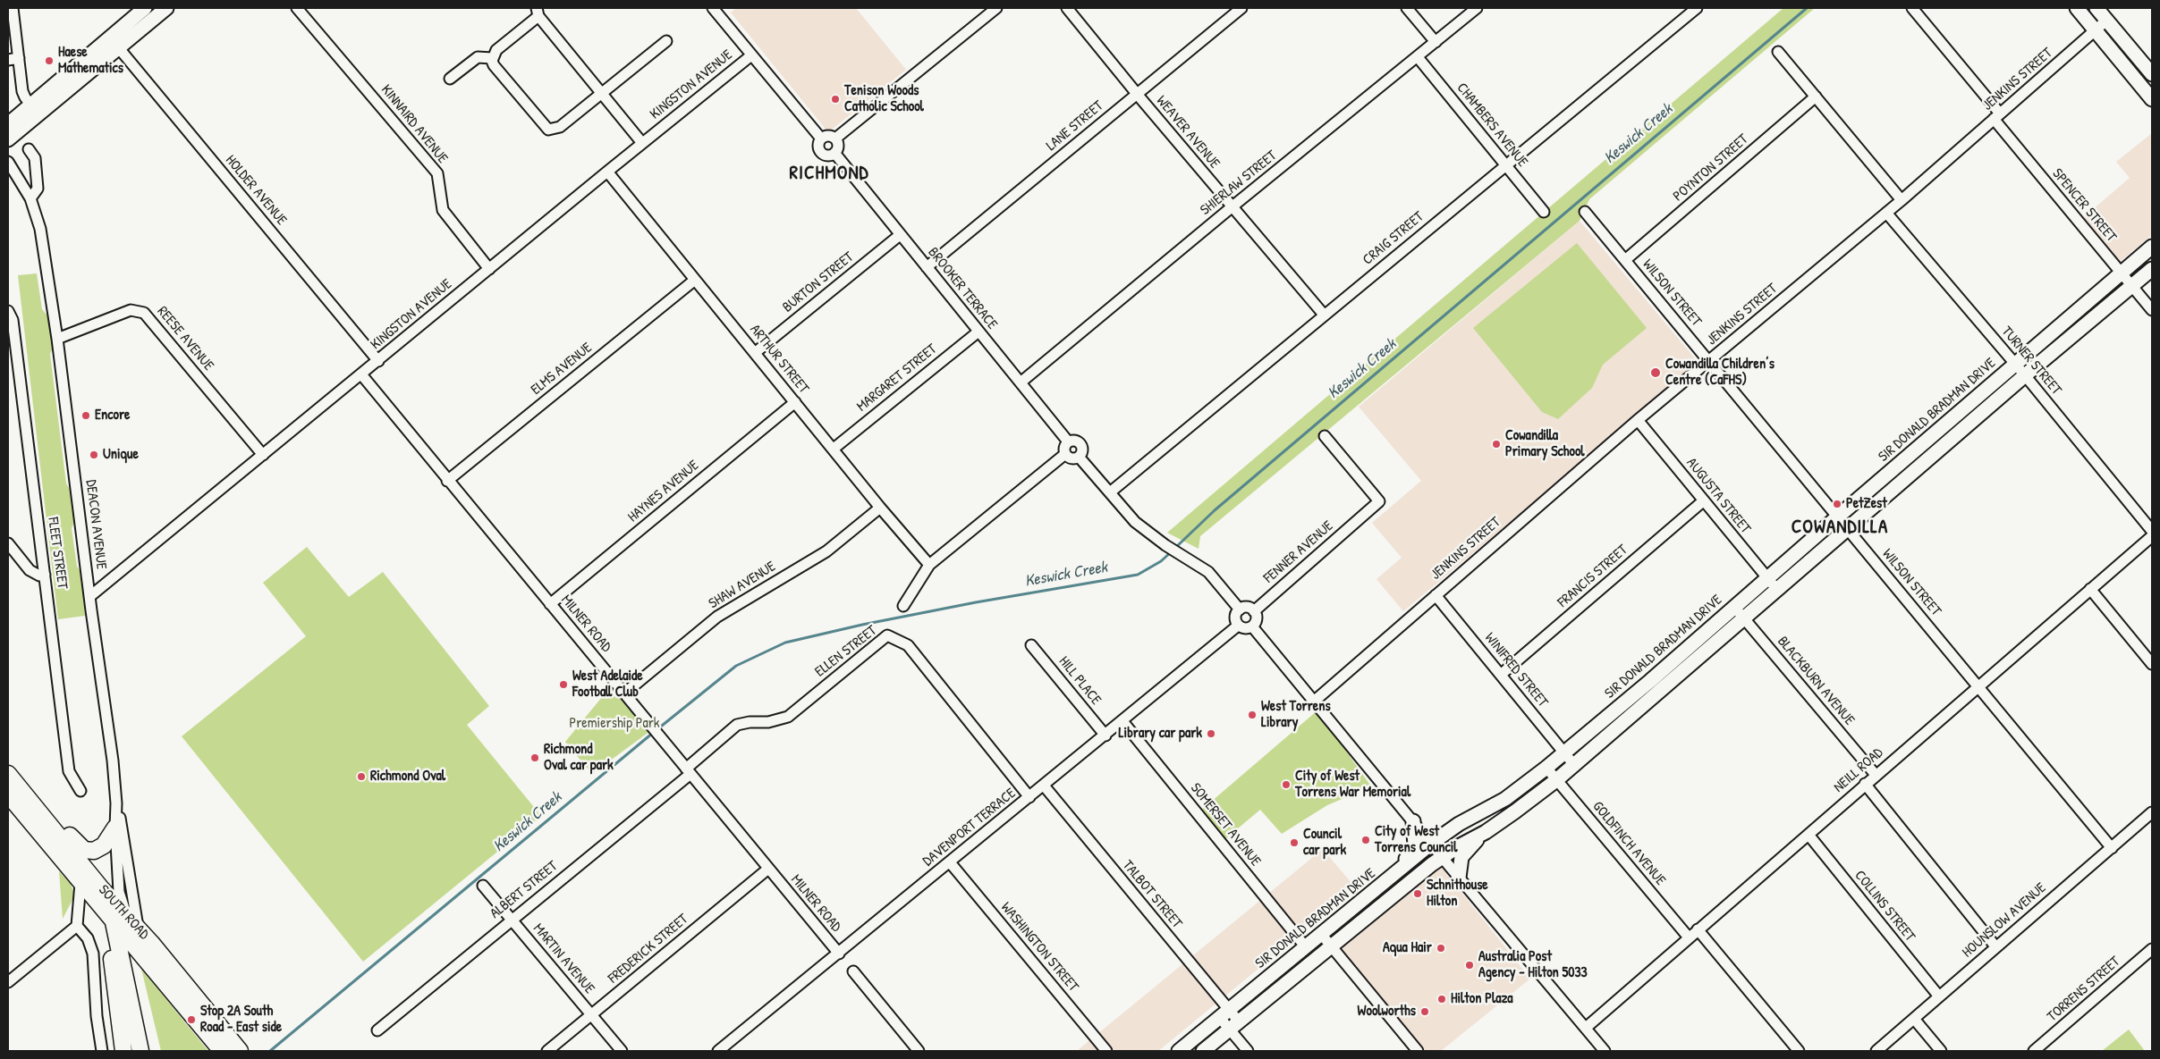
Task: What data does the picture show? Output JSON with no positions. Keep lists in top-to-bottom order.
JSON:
{
  "streets": {
    "highway": ["SOUTH ROAD"],
    "main road": ["SIR DONALD BRADMAN DRIVE"],
    "street": [
      "JENKINS STREET",
      "KINGSTON AVENUE",
      "KINNAIRD AVENUE",
      "CHAMBERS AVENUE",
      "LANE STREET",
      "WEAVER AVENUE",
      "POYNTON STREET",
      "SHIERLAW STREET",
      "HOLDER AVENUE",
      "SPENCER STREET",
      "CRAIG STREET",
      "BURTON STREET",
      "BROOKER TERRACE",
      "WILSON STREET",
      "REESE AVENUE",
      "ARTHUR STREET",
      "TURNER STREET",
      "ELMS AVENUE",
      "MARGARET STREET",
      "HAYNES AVENUE",
      "AUGUSTA STREET",
      "DEACON AVENUE",
      "FENNER AVENUE",
      "FLEET STREET",
      "FRANCIS STREET",
      "SHAW AVENUE",
      "MILNER ROAD",
      "ELLEN STREET",
      "WINIFRED STREET",
      "HILL PLACE",
      "BLACKBURN AVENUE",
      "NEILL ROAD",
      "SOMERSET AVENUE",
      "DAVENPORT TERRACE",
      "GOLDFINCH AVENUE",
      "ALBERT STREET",
      "TALBOT STREET",
      "COLLINS STREET",
      "HOUNSLOW AVENUE",
      "WASHINGTON STREET",
      "FREDERICK STREET",
      "MARTIN AVENUE",
      "TORRENS STREET"
    ]
  },
  "crossings": [
    ["JENKINS STREET", "SPENCER STREET"],
    ["JENKINS STREET", "WILSON STREET"],
    ["JENKINS STREET", "TURNER STREET"],
    ["JENKINS STREET", "AUGUSTA STREET"],
    ["JENKINS STREET", "WINIFRED STREET"],
    ["KINGSTON AVENUE", "KINNAIRD AVENUE"],
    ["KINGSTON AVENUE", "HOLDER AVENUE"],
    ["KINGSTON AVENUE", "REESE AVENUE"],
    ["KINGSTON AVENUE", "ARTHUR STREET"],
    ["KINGSTON AVENUE", "DEACON AVENUE"],
    ["KINGSTON AVENUE", "MILNER ROAD"],
    ["CHAMBERS AVENUE", "SHIERLAW STREET"],
    ["CHAMBERS AVENUE", "CRAIG STREET"],
    ["LANE STREET", "WEAVER AVENUE"],
    ["LANE STREET", "BROOKER TERRACE"],
    ["WEAVER AVENUE", "SHIERLAW STREET"],
    ["WEAVER AVENUE", "CRAIG STREET"],
    ["POYNTON STREET", "WILSON STREET"],
    ["SHIERLAW STREET", "BROOKER TERRACE"],
    ["SPENCER STREET", "SIR DONALD BRADMAN DRIVE"],
    ["BURTON STREET", "BROOKER TERRACE"],
    ["BURTON STREET", "ARTHUR STREET"],
    ["BROOKER TERRACE", "MARGARET STREET"],
    ["WILSON STREET", "SIR DONALD BRADMAN DRIVE"],
    ["WILSON STREET", "NEILL ROAD"],
    ["WILSON STREET", "HOUNSLOW AVENUE"],
    ["REESE AVENUE", "DEACON AVENUE"],
    ["ARTHUR STREET", "ELMS AVENUE"],
    ["ARTHUR STREET", "MARGARET STREET"],
    ["ARTHUR STREET", "HAYNES AVENUE"],
    ["ARTHUR STREET", "SHAW AVENUE"],
    ["TURNER STREET", "SIR DONALD BRADMAN DRIVE"],
    ["ELMS AVENUE", "MILNER ROAD"],
    ["SIR DONALD BRADMAN DRIVE", "AUGUSTA STREET"],
    ["SIR DONALD BRADMAN DRIVE", "WINIFRED STREET"],
    ["SIR DONALD BRADMAN DRIVE", "BLACKBURN AVENUE"],
    ["SIR DONALD BRADMAN DRIVE", "SOMERSET AVENUE"],
    ["SIR DONALD BRADMAN DRIVE", "GOLDFINCH AVENUE"],
    ["SIR DONALD BRADMAN DRIVE", "TALBOT STREET"],
    ["HAYNES AVENUE", "MILNER ROAD"],
    ["AUGUSTA STREET", "FRANCIS STREET"],
    ["DEACON AVENUE", "SOUTH ROAD"],
    ["FENNER AVENUE", "DAVENPORT TERRACE"],
    ["FRANCIS STREET", "WINIFRED STREET"],
    ["SHAW AVENUE", "MILNER ROAD"],
    ["MILNER ROAD", "ELLEN STREET"],
    ["MILNER ROAD", "DAVENPORT TERRACE"],
    ["MILNER ROAD", "ALBERT STREET"],
    ["MILNER ROAD", "FREDERICK STREET"],
    ["ELLEN STREET", "DAVENPORT TERRACE"],
    ["ELLEN STREET", "ALBERT STREET"],
    ["HILL PLACE", "DAVENPORT TERRACE"],
    ["BLACKBURN AVENUE", "NEILL ROAD"],
    ["NEILL ROAD", "GOLDFINCH AVENUE"],
    ["NEILL ROAD", "COLLINS STREET"],
    ["SOMERSET AVENUE", "DAVENPORT TERRACE"],
    ["DAVENPORT TERRACE", "TALBOT STREET"],
    ["DAVENPORT TERRACE", "WASHINGTON STREET"],
    ["ALBERT STREET", "MARTIN AVENUE"],
    ["COLLINS STREET", "HOUNSLOW AVENUE"],
    ["FREDERICK STREET", "MARTIN AVENUE"]
  ],
  "districts": ["RICHMOND", "COWANDILLA"],
  "water": ["Keswick Creek"],
  "parks": ["Premiership Park"],
  "places": [
    "Haese Mathematics",
    "Tenison Woods Catholic School",
    "Cowandilla Children’s Centre (CaFHS)",
    "Encore",
    "Cowandilla Primary School",
    "Unique",
    "PetZest",
    "West Adelaide Football Club",
    "West Torrens Library",
    "Library car park",
    "Richmond Oval car park",
    "Richmond Oval",
    "City of West Torrens War Memorial",
    "City of West Torrens Council",
    "Council car park",
    "Schnithouse Hilton",
    "Aqua Hair",
    "Australia Post Agency - Hilton 5033",
    "Hilton Plaza",
    "Woolworths",
    "Stop 2A South Road - East side"
  ]
}
